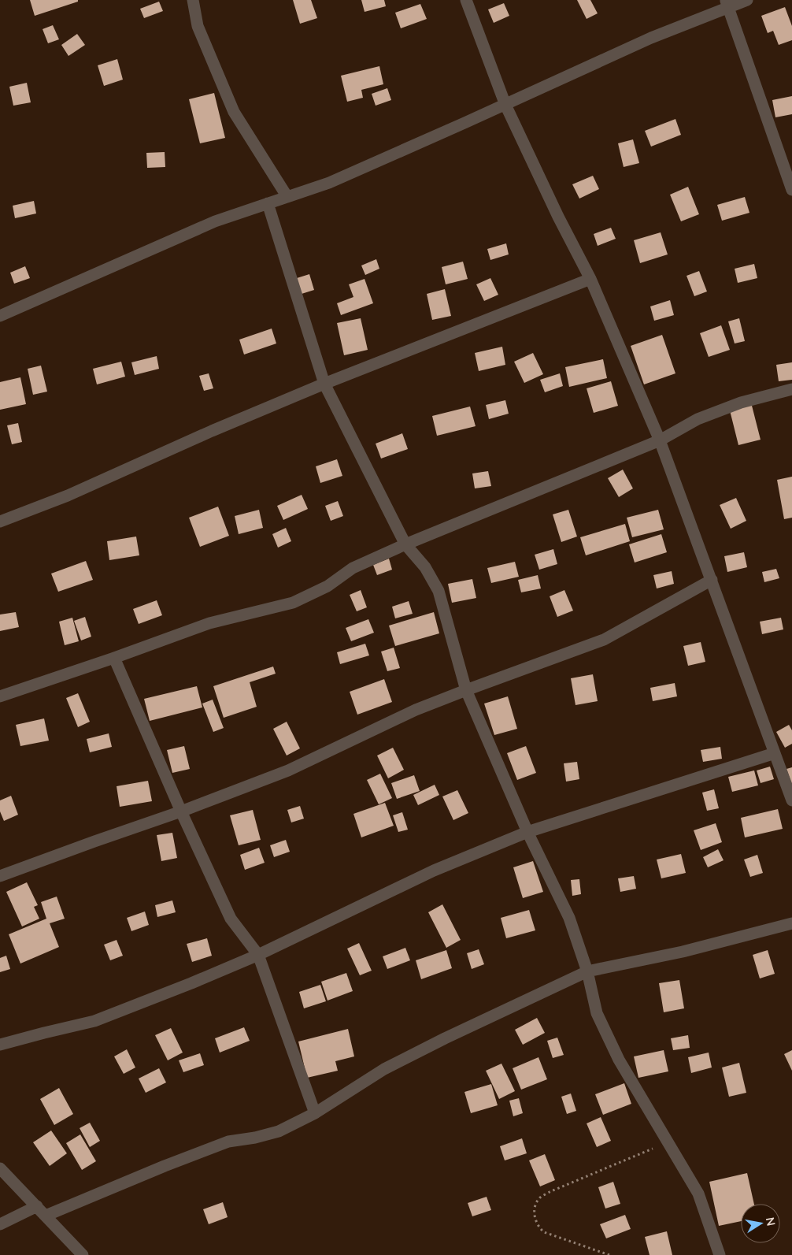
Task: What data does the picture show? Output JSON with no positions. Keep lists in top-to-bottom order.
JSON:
{
  "north": "right"
}
